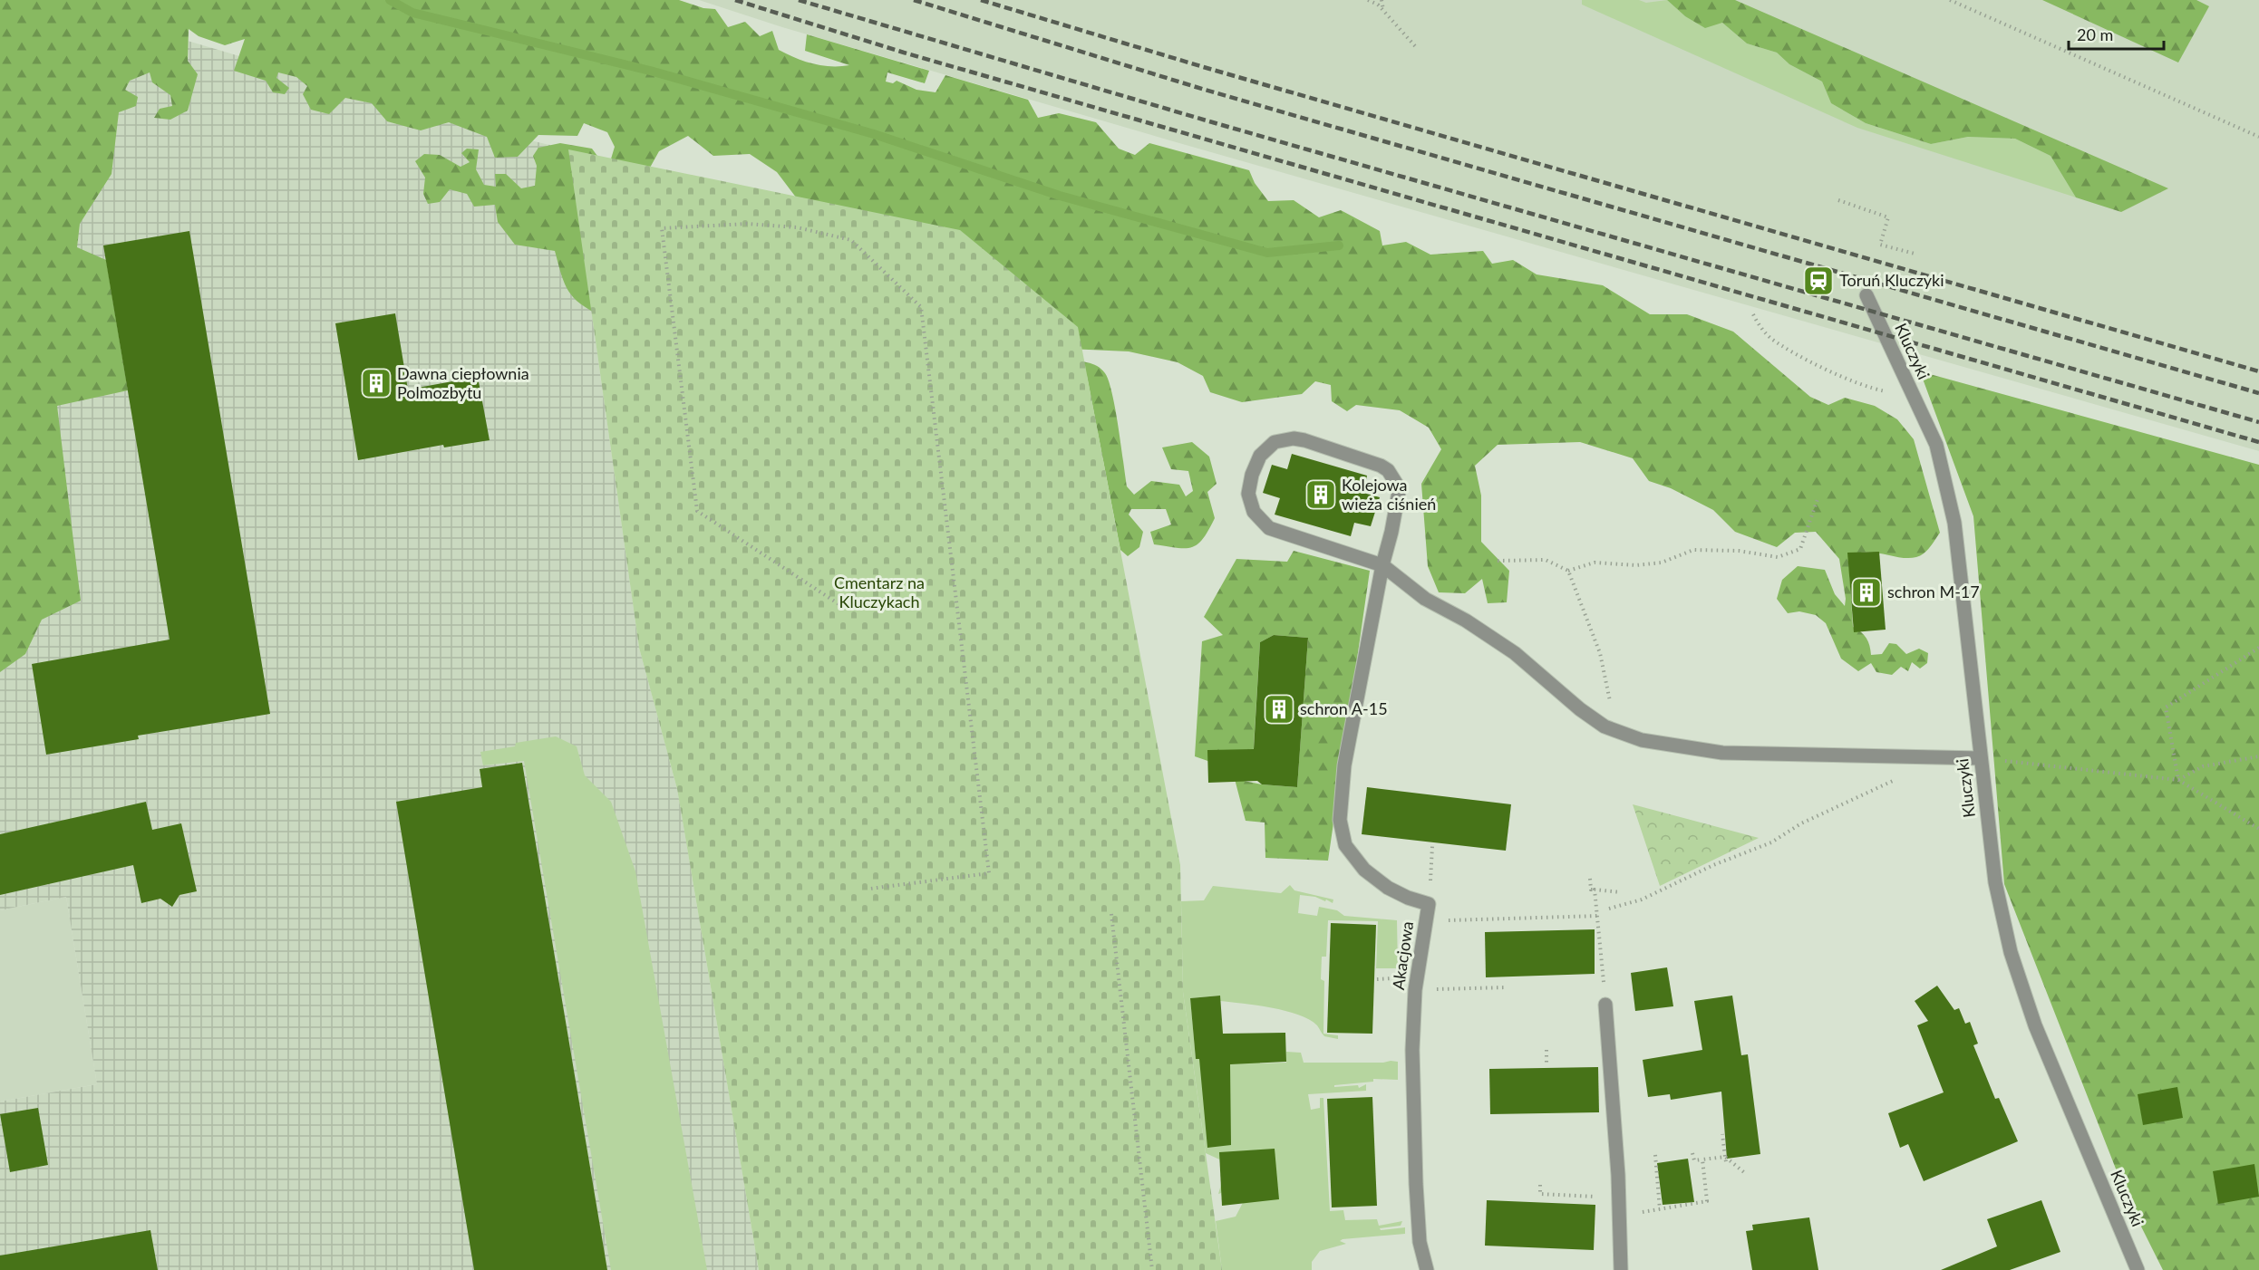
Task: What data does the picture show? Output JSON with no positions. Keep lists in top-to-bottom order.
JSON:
{
  "streets": {
    "street": ["Kluczyki", "Akacjowa"]
  },
  "parks": ["Cmentarz na Kluczykach"],
  "places": {
    "station": ["Toruń Kluczyki"],
    "building": [
      "Dawna ciepłownia Polmozbytu",
      "Kolejowa wieża ciśnień",
      "schron M-17",
      "schron A-15"
    ]
  },
  "scale_bar": "20 m"
}
